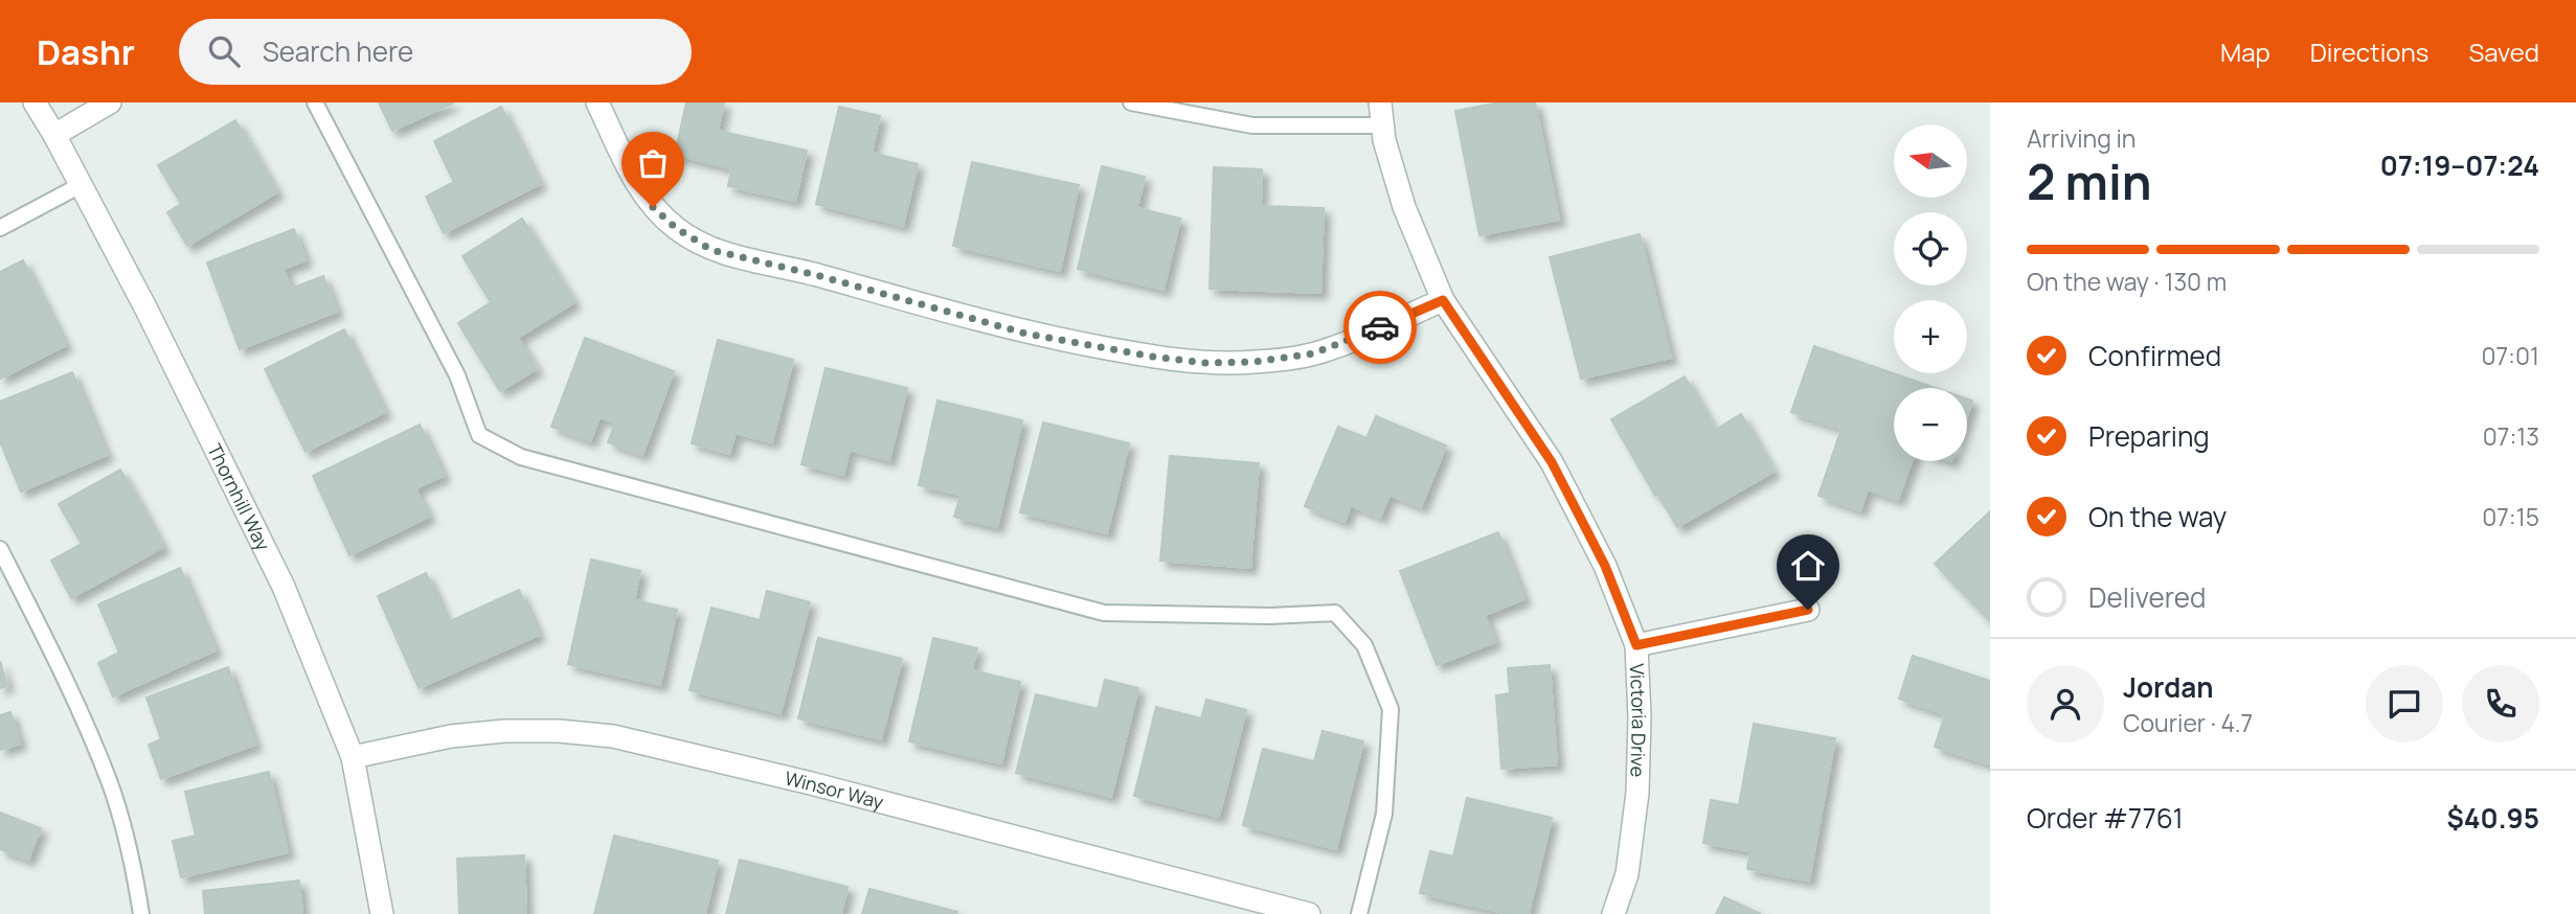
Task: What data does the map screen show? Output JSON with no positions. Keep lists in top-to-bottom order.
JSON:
{
  "streets": {
    "street": ["Thornhill Way", "Victoria Drive", "Winsor Way"]
  },
  "crossings": [
    ["Thornhill Way", "Winsor Way"]
  ],
  "north": "left",
  "page": {
    "header": "Dashr",
    "search": "Search here",
    "nav": ["Map", "Directions", "Saved"],
    "heading": ["2 min", "Arriving in", "07:19–07:24"],
    "panel": [
      "Jordan",
      "Courier · 4.7",
      "Order #7761",
      "$40.95"
    ],
    "map_buttons": ["+", "−"],
    "bar": "On the way · 130 m",
    "list": [
      ["Confirmed", "07:01"],
      ["Preparing", "07:13"],
      ["On the way", "07:15"],
      "Delivered"
    ]
  }
}
